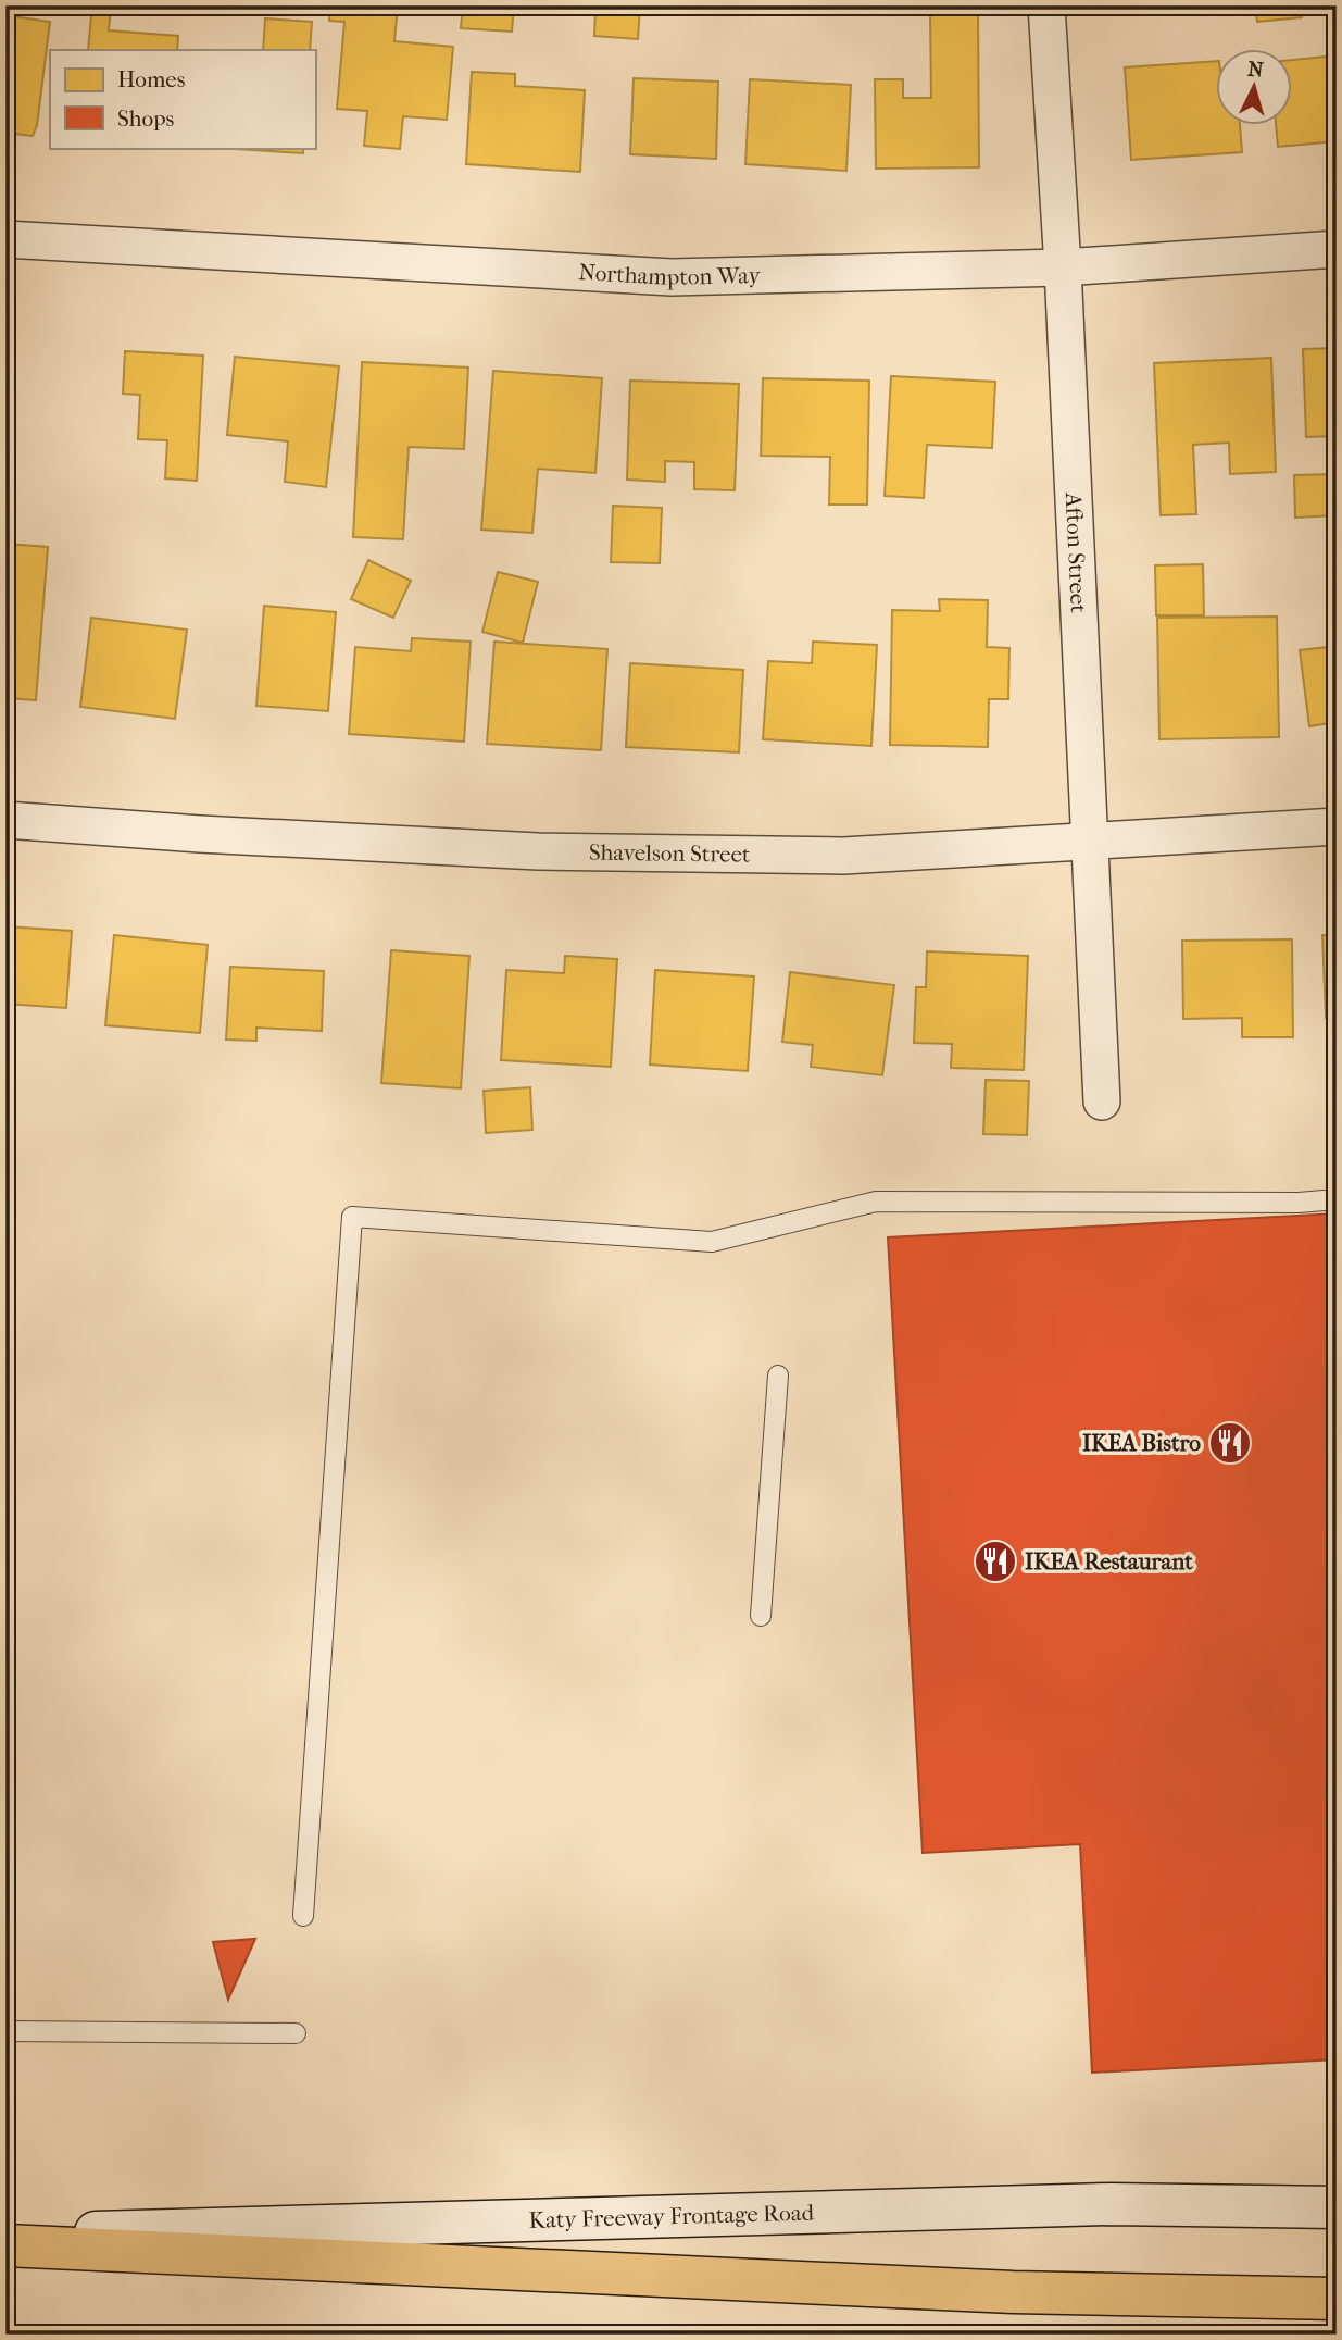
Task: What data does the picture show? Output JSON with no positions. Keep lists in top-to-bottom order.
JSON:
{
  "streets": {
    "main road": ["Katy Freeway Frontage Road"],
    "street": ["Northampton Way", "Afton Street", "Shavelson Street"]
  },
  "crossings": [
    ["Northampton Way", "Afton Street"],
    ["Afton Street", "Shavelson Street"]
  ],
  "places": {
    "restaurant": ["IKEA Bistro", "IKEA Restaurant"]
  },
  "legend": ["Homes", "Shops"],
  "north": "top"
}
